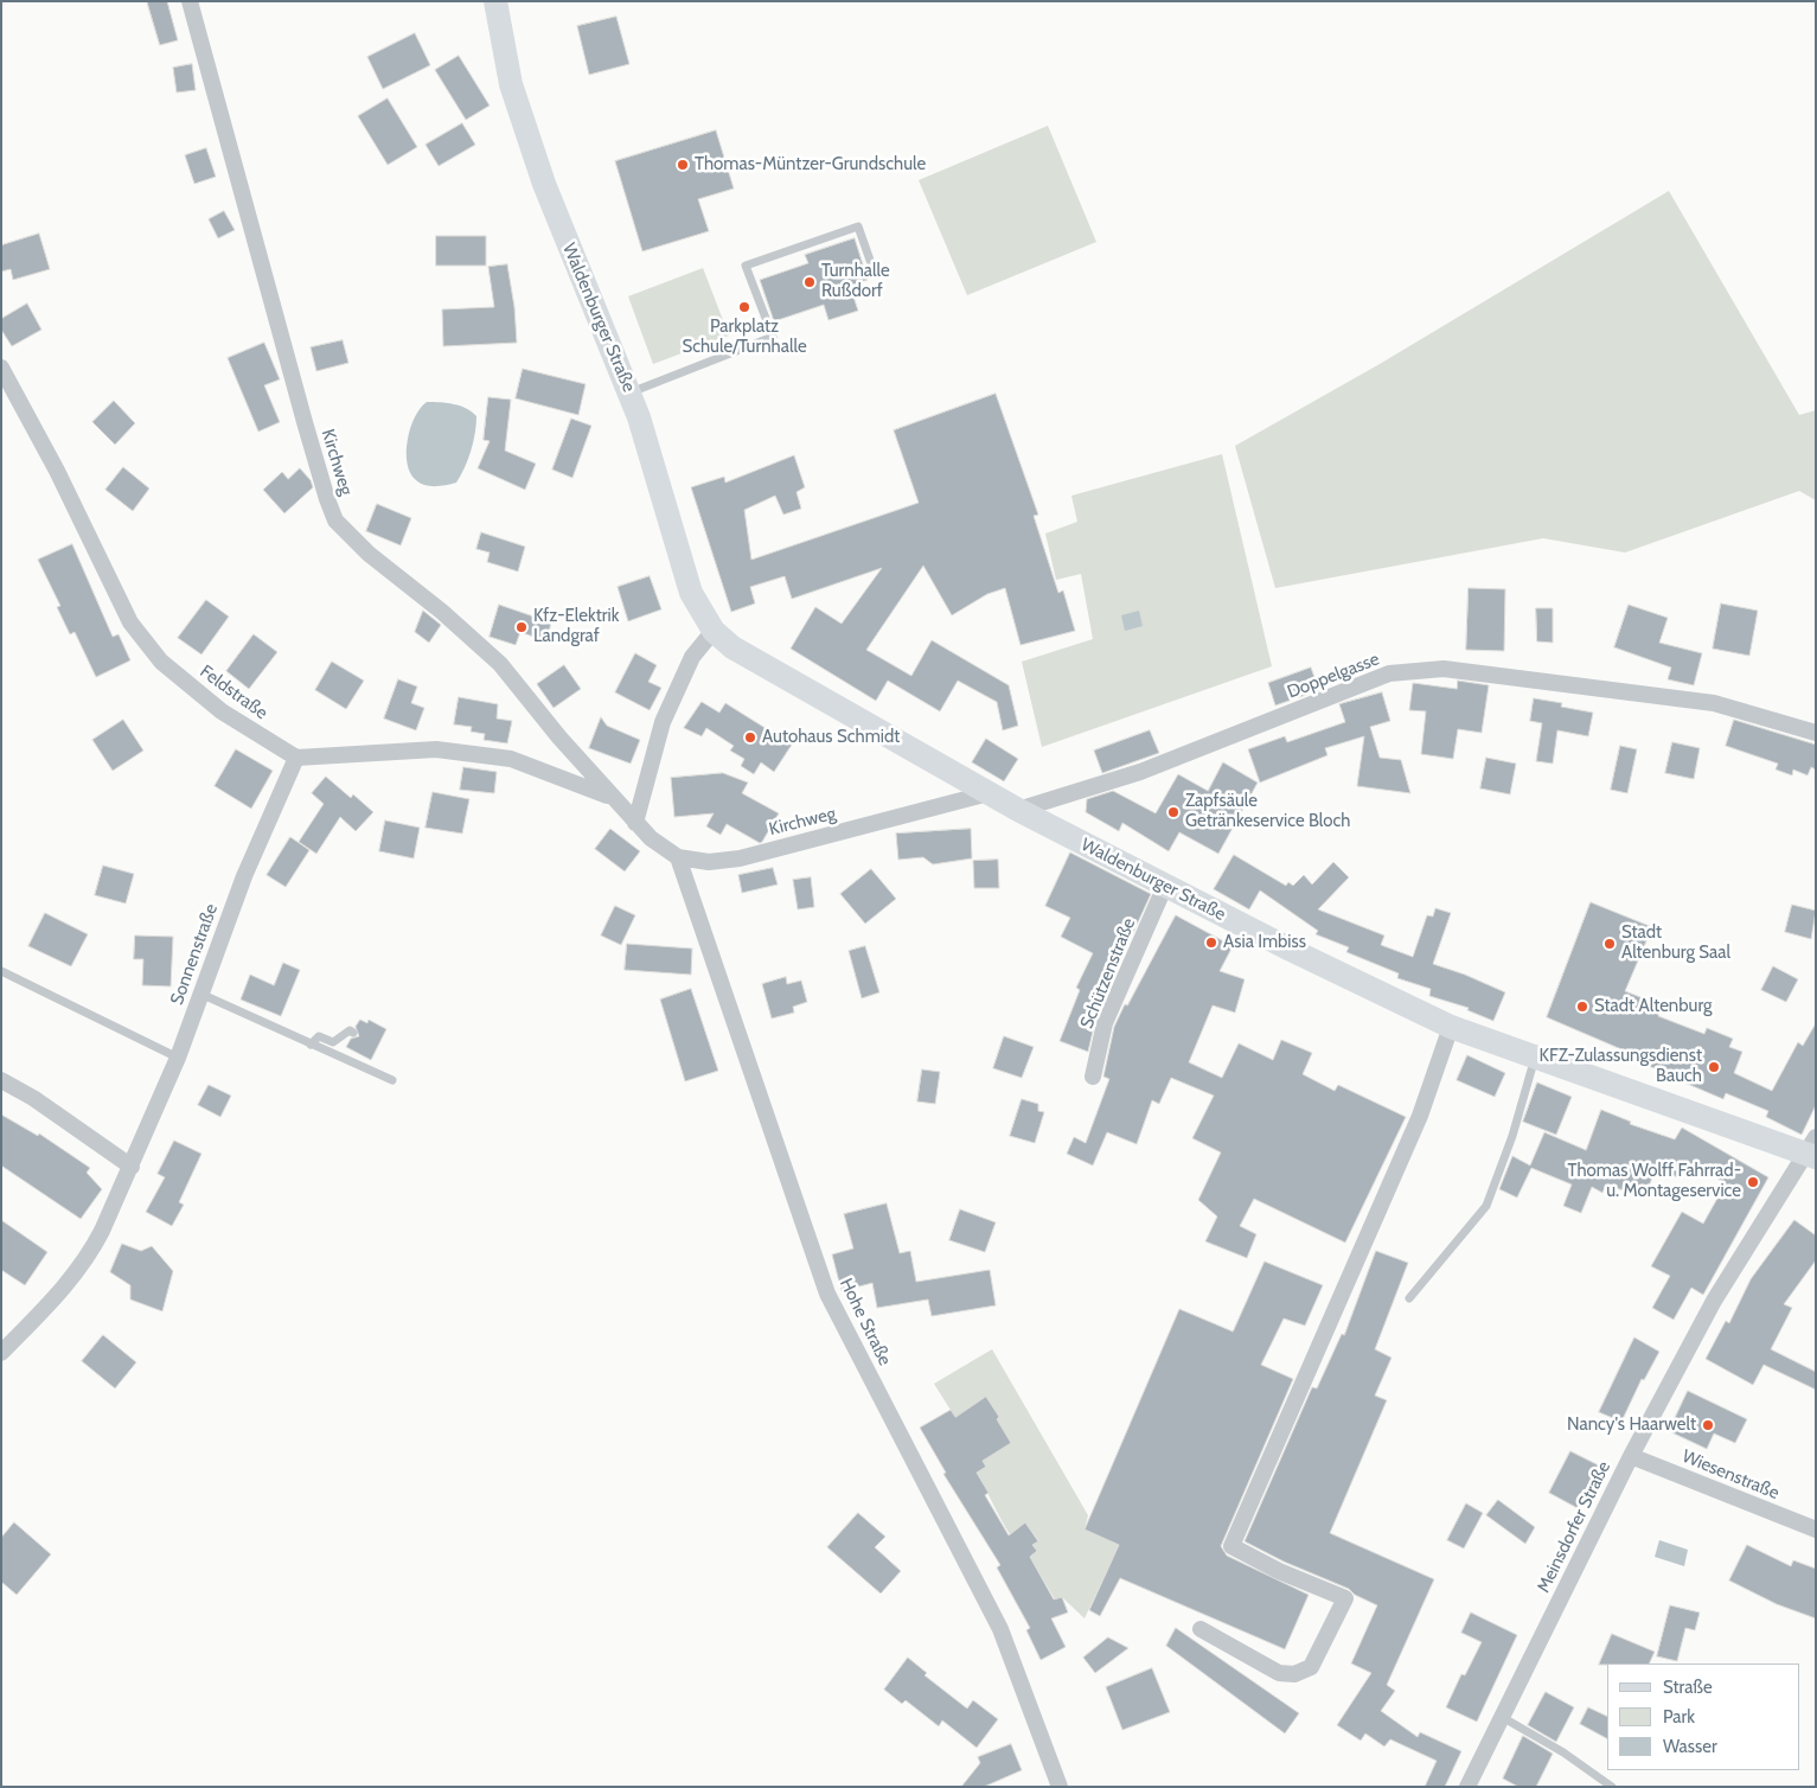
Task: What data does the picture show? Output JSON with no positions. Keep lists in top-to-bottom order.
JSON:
{
  "streets": {
    "main road": ["Waldenburger Straße"],
    "street": [
      "Kirchweg",
      "Doppelgasse",
      "Feldstraße",
      "Sonnenstraße",
      "Schützenstraße",
      "Hohe Straße",
      "Wiesenstraße",
      "Meinsdorfer Straße"
    ]
  },
  "crossings": [
    ["Waldenburger Straße", "Kirchweg"],
    ["Waldenburger Straße", "Doppelgasse"],
    ["Waldenburger Straße", "Schützenstraße"],
    ["Waldenburger Straße", "Meinsdorfer Straße"],
    ["Kirchweg", "Hohe Straße"],
    ["Feldstraße", "Sonnenstraße"],
    ["Wiesenstraße", "Meinsdorfer Straße"]
  ],
  "places": [
    "Thomas-Müntzer-Grundschule",
    "Turnhalle Rußdorf",
    "Parkplatz Schule/Turnhalle",
    "Kfz-Elektrik Landgraf",
    "Autohaus Schmidt",
    "Zapfsäule Getränkeservice Bloch",
    "Asia Imbiss",
    "Stadt Altenburg Saal",
    "Stadt Altenburg",
    "KFZ-Zulassungsdienst Bauch",
    "Thomas Wolff Fahrrad- u. Montageservice",
    "Nancy's Haarwelt"
  ],
  "legend": ["Straße", "Park", "Wasser"]
}
